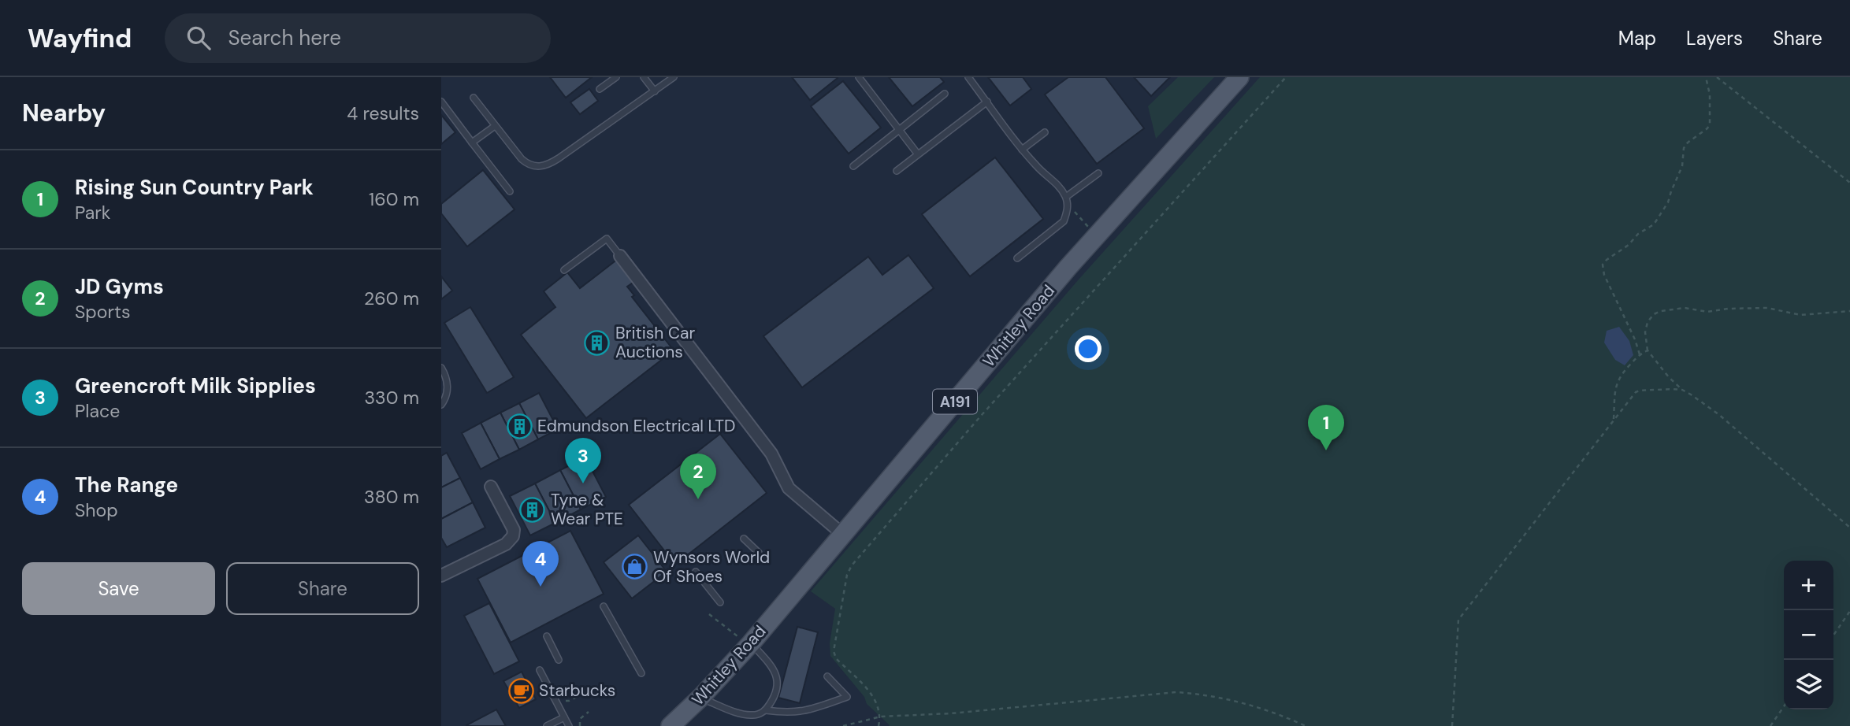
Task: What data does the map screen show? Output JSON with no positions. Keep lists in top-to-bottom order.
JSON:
{
  "streets": {
    "main road": ["Whitley Road", "A191"]
  },
  "places": {
    "building": ["British Car Auctions", "Edmundson Electrical LTD", "Tyne & Wear PTE"],
    "shop": ["Wynsors World Of Shoes"],
    "cafe": ["Starbucks"]
  },
  "page": {
    "header": "Wayfind",
    "search": "Search here",
    "nav": ["Map", "Layers", "Share"],
    "heading": ["Nearby", "4 results"],
    "list": [
      {
        "mark": "1",
        "name": "Rising Sun Country Park",
        "note": "Park",
        "value": "160 m"
      },
      {
        "mark": "2",
        "name": "JD Gyms",
        "note": "Sports",
        "value": "260 m"
      },
      {
        "mark": "3",
        "name": "Greencroft Milk Sipplies",
        "note": "Place",
        "value": "330 m"
      },
      {
        "mark": "4",
        "name": "The Range",
        "note": "Shop",
        "value": "380 m"
      }
    ],
    "pins": [
      "1",
      "3",
      "2",
      "4"
    ],
    "buttons": ["Save", "Share"],
    "map_buttons": ["+", "−"]
  }
}
